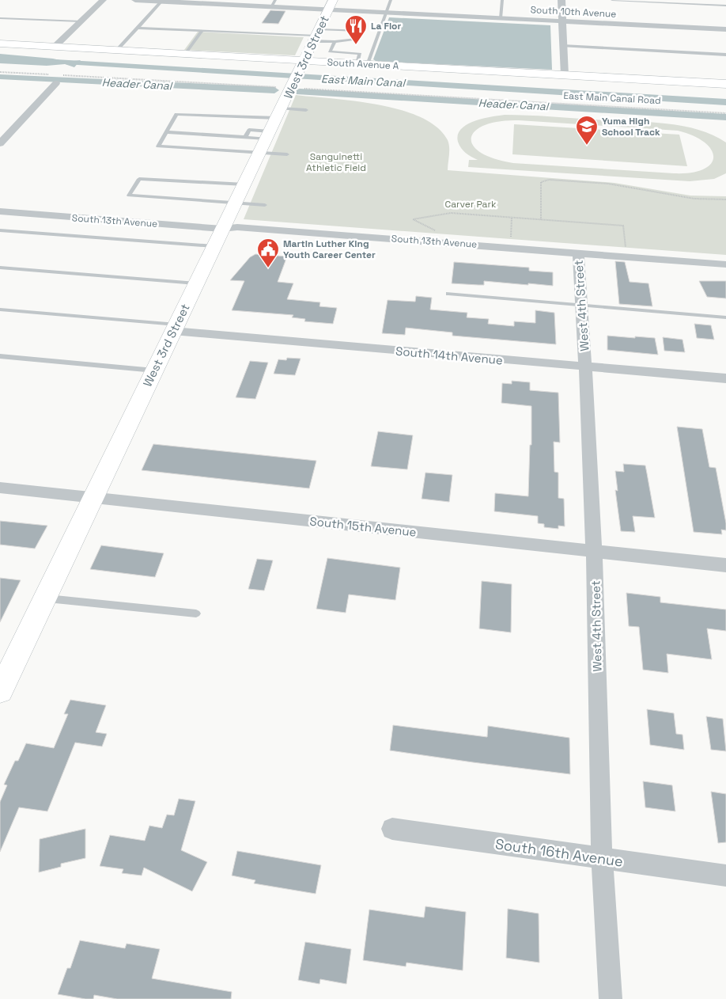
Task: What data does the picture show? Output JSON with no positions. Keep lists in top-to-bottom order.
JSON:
{
  "streets": {
    "main road": ["West 3rd Street", "South Avenue A"],
    "street": [
      "South 10th Avenue",
      "South 13th Avenue",
      "West 4th Street",
      "South 14th Avenue",
      "South 15th Avenue",
      "South 16th Avenue"
    ],
    "path": ["East Main Canal Road"]
  },
  "crossings": [
    ["South 10th Avenue", "West 3rd Street"],
    ["West 3rd Street", "South Avenue A"],
    ["West 3rd Street", "East Main Canal Road"],
    ["West 3rd Street", "South 13th Avenue"],
    ["West 3rd Street", "South 14th Avenue"],
    ["West 3rd Street", "South 15th Avenue"],
    ["South Avenue A", "East Main Canal Road"],
    ["South 13th Avenue", "West 4th Street"],
    ["West 4th Street", "South 14th Avenue"],
    ["West 4th Street", "South 15th Avenue"],
    ["West 4th Street", "South 16th Avenue"]
  ],
  "water": ["East Main Canal", "Header Canal"],
  "parks": ["Sanguinetti Athletic Field", "Carver Park"],
  "places": {
    "restaurant": ["La Flor"],
    "school or university": ["Yuma High School Track"],
    "public building": ["Martin Luther King Youth Career Center"]
  }
}
